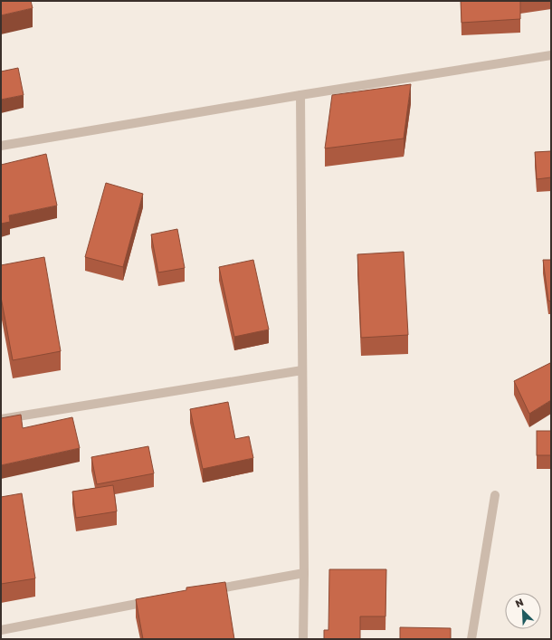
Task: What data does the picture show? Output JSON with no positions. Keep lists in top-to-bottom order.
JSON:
{
  "north": "top left"
}
